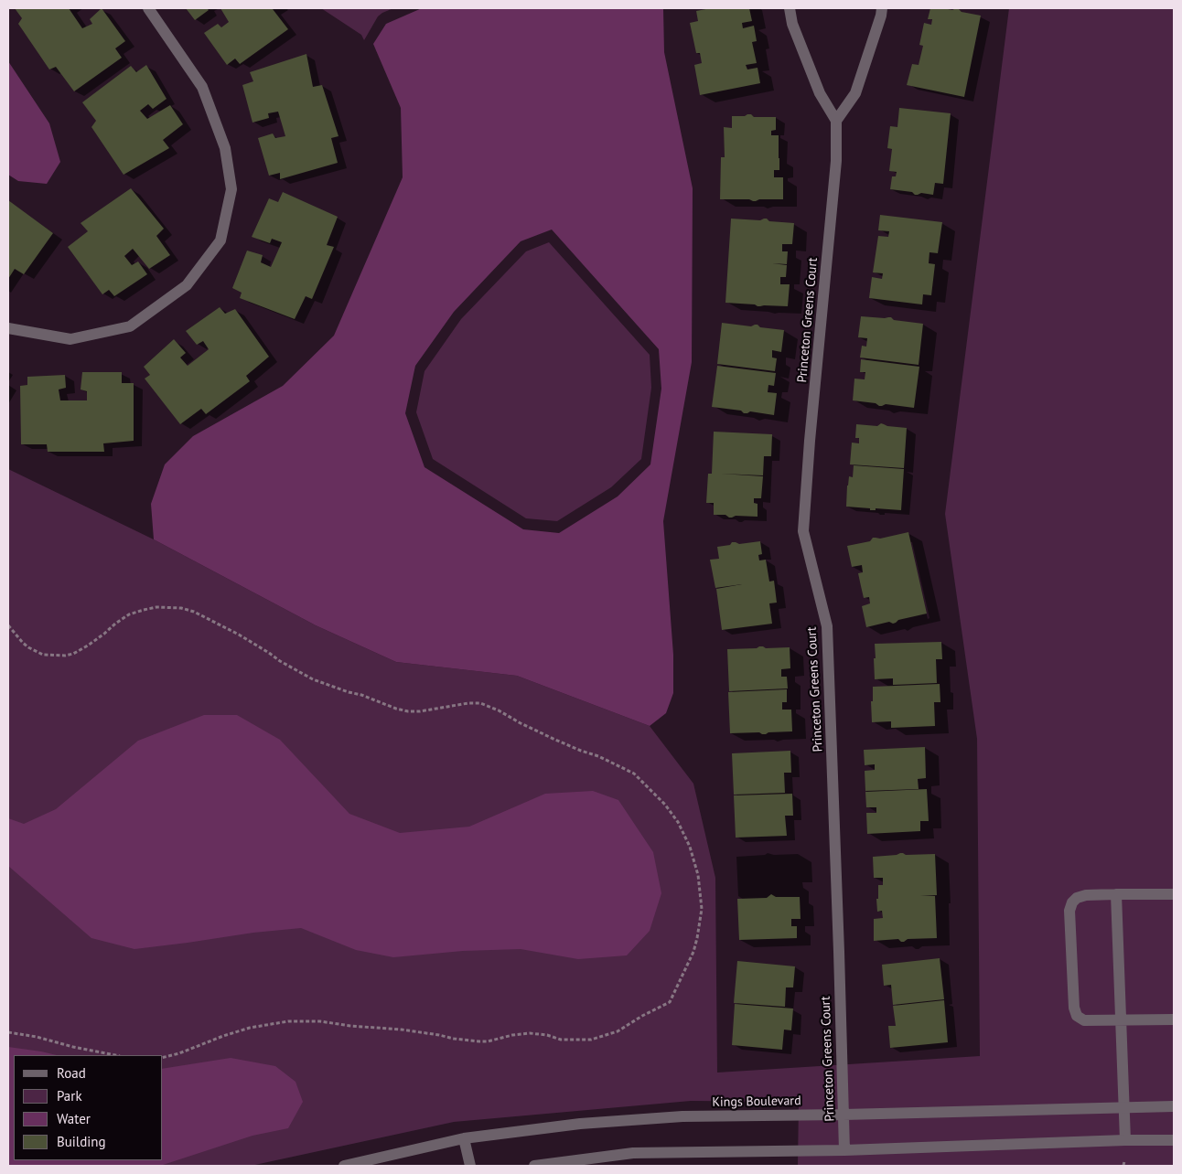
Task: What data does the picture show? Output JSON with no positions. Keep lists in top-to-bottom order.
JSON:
{
  "streets": {
    "street": ["Princeton Greens Court", "Kings Boulevard"]
  },
  "crossings": [
    ["Princeton Greens Court", "Kings Boulevard"]
  ],
  "legend": [
    "Road",
    "Park",
    "Water",
    "Building"
  ]
}
